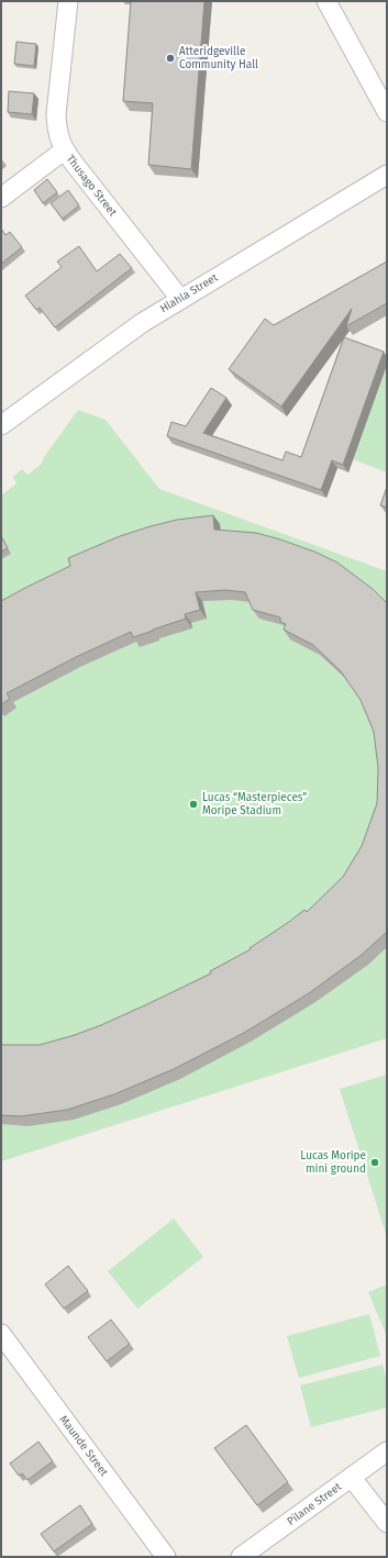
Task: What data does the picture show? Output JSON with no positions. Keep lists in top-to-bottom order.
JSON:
{
  "streets": {
    "street": [
      "Thusago Street",
      "Hlahla Street",
      "Maunde Street",
      "Pilane Street"
    ]
  },
  "crossings": [
    ["Thusago Street", "Hlahla Street"]
  ],
  "places": ["Atteridgeville Community Hall", "Lucas “Masterpieces” Moripe Stadium", "Lucas Moripe mini ground"]
}
